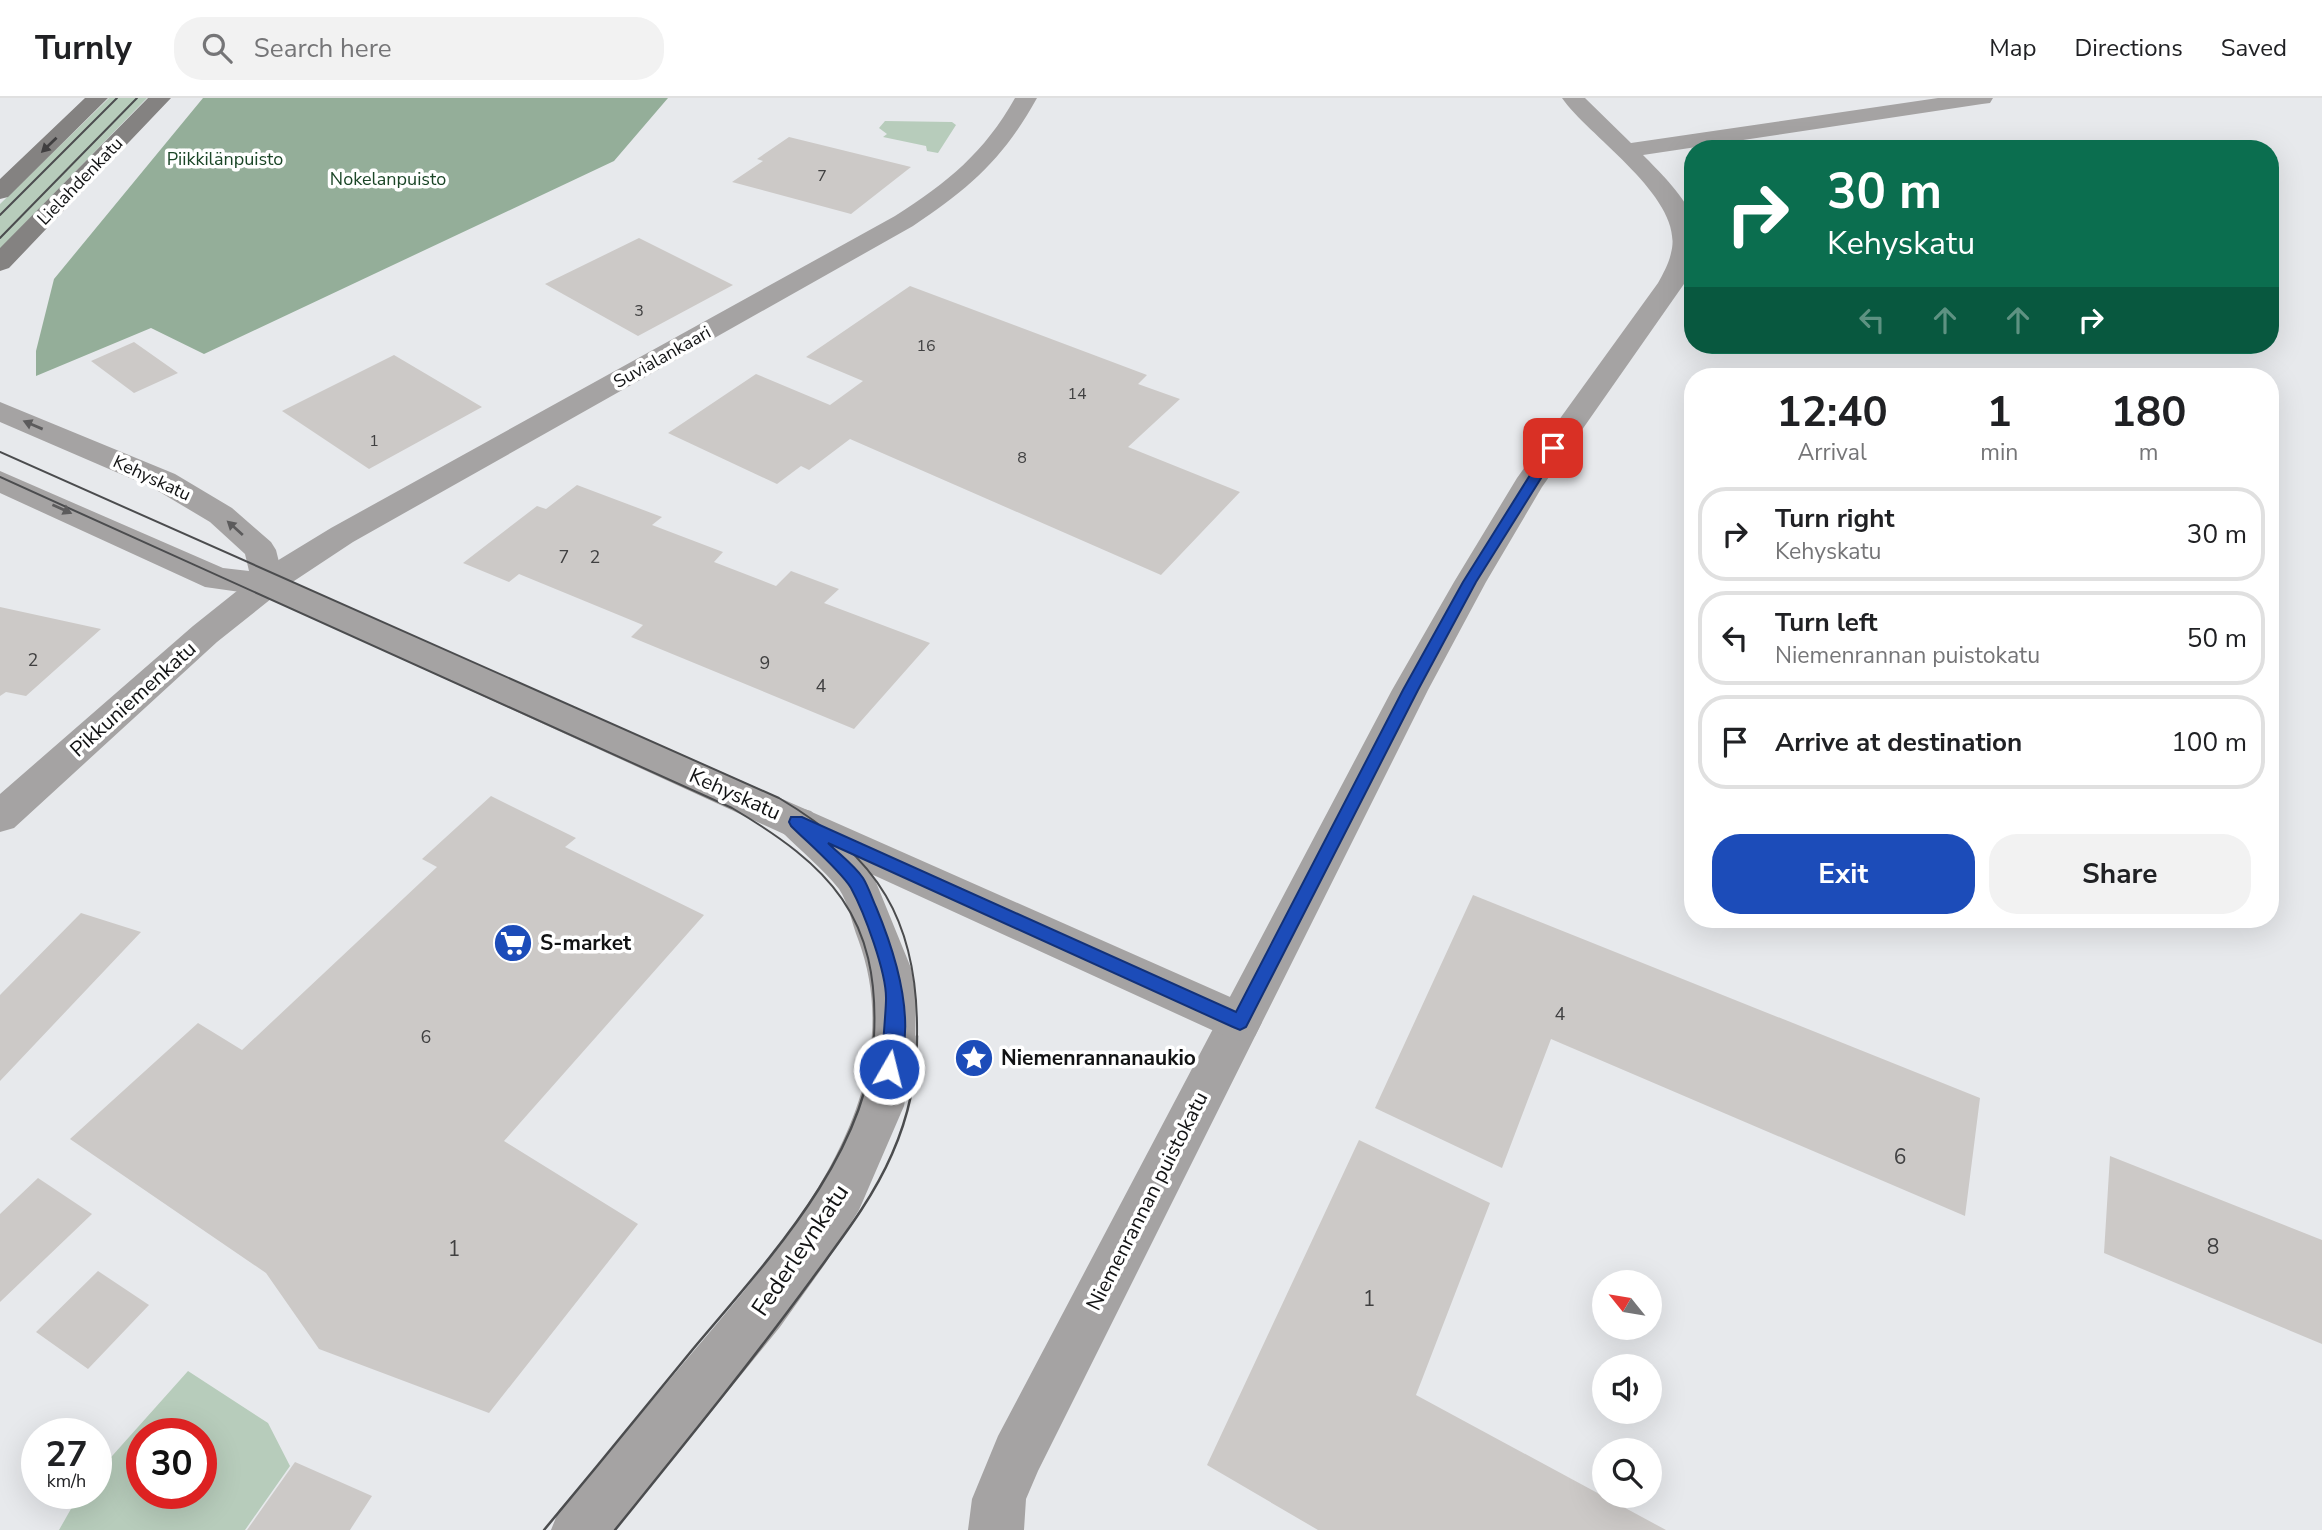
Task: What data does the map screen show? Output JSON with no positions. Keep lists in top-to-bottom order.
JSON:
{
  "streets": {
    "main road": ["Lielahdenkatu"],
    "street": [
      "Suvialankaari",
      "Kehyskatu",
      "Pikkuniemenkatu",
      "Niemenrannan puistokatu",
      "Federleynkatu"
    ]
  },
  "crossings": [
    ["Suvialankaari", "Kehyskatu"],
    ["Suvialankaari", "Pikkuniemenkatu"],
    ["Kehyskatu", "Pikkuniemenkatu"],
    ["Kehyskatu", "Niemenrannan puistokatu"],
    ["Kehyskatu", "Federleynkatu"]
  ],
  "parks": ["Piikkilänpuisto", "Nokelanpuisto"],
  "places": {
    "supermarket": ["S-market"],
    "place": ["Niemenrannanaukio"]
  },
  "house_numbers": [
    "7",
    "3",
    "16",
    "14",
    "1",
    "8",
    "7",
    "2",
    "2",
    "9",
    "4",
    "4",
    "6",
    "6",
    "8",
    "1",
    "1"
  ],
  "north": "top left",
  "page": {
    "header": "Turnly",
    "search": "Search here",
    "nav": ["Map", "Directions", "Saved"],
    "turn": ["30 m", "Kehyskatu"],
    "eta": [
      "12:40",
      "Arrival",
      "1",
      "min",
      "180",
      "m"
    ],
    "list": [
      {
        "name": "Turn right",
        "note": "Kehyskatu",
        "value": "30 m"
      },
      {
        "name": "Turn left",
        "note": "Niemenrannan puistokatu",
        "value": "50 m"
      },
      {
        "name": "Arrive at destination",
        "value": "100 m"
      }
    ],
    "buttons": ["Exit", "Share"],
    "speed": "27 km/h",
    "limit": "30"
  }
}
